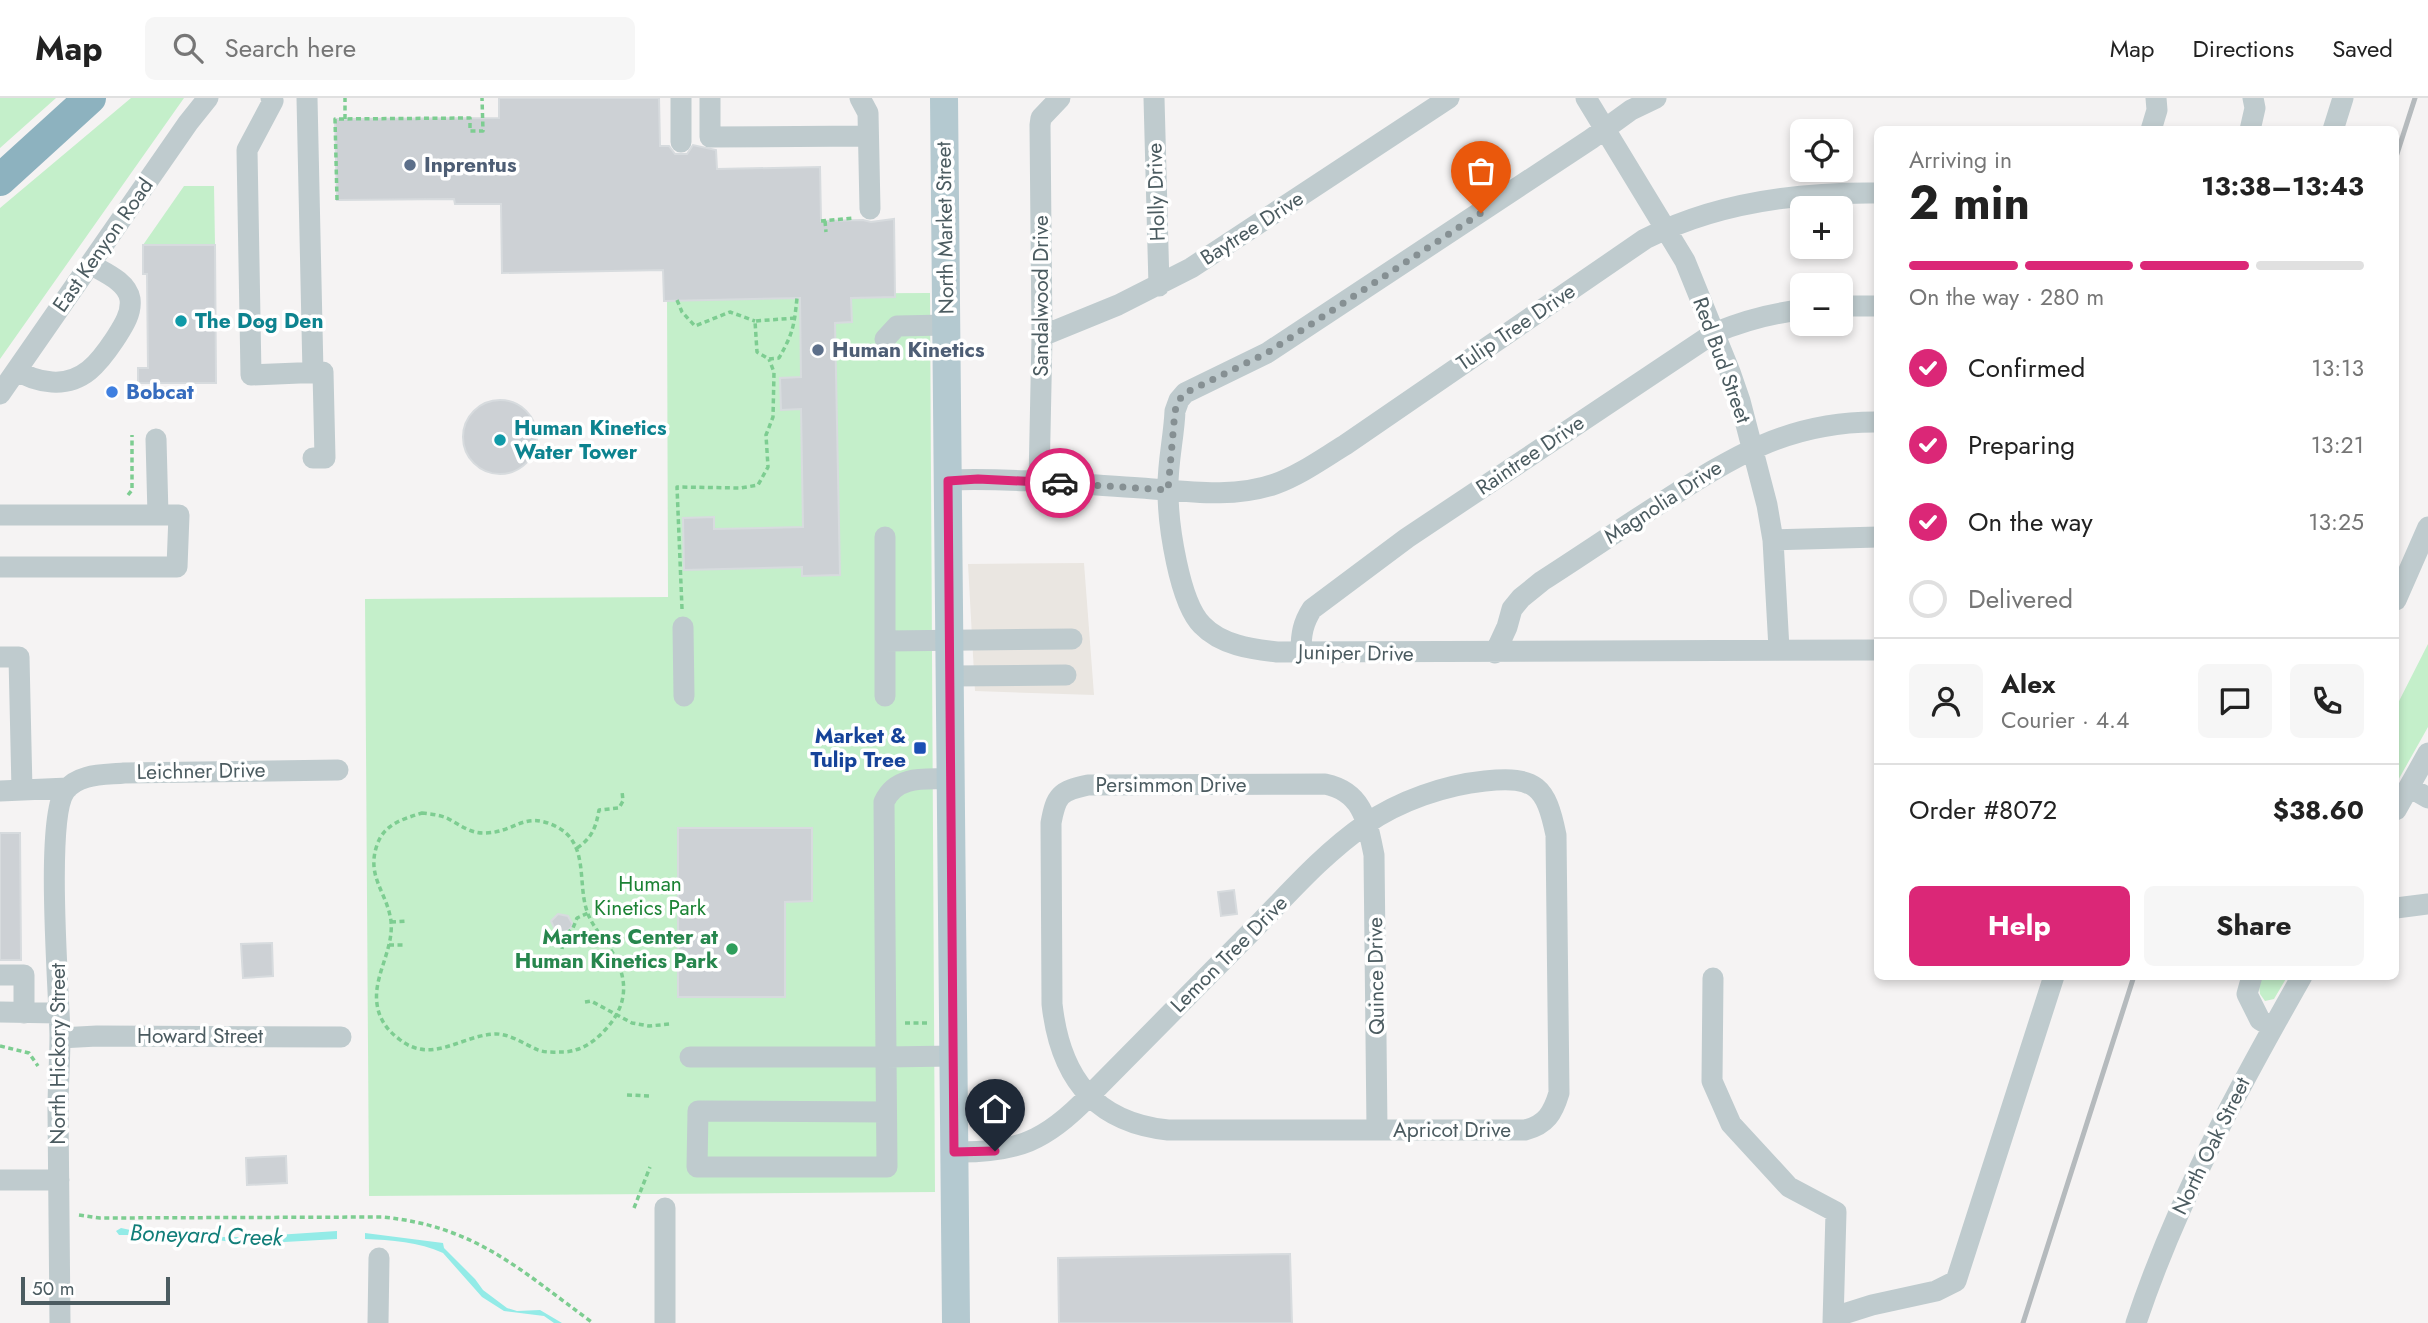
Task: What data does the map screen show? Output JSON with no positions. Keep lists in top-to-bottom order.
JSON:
{
  "streets": {
    "main road": ["North Market Street"],
    "street": [
      "Holly Drive",
      "Baytree Drive",
      "East Kenyon Road",
      "Sandalwood Drive",
      "Tulip Tree Drive",
      "Red Bud Street",
      "Raintree Drive",
      "Magnolia Drive",
      "Juniper Drive",
      "Leichner Drive",
      "Persimmon Drive",
      "Lemon Tree Drive",
      "Quince Drive",
      "Howard Street",
      "North Hickory Street",
      "Apricot Drive",
      "North Oak Street"
    ]
  },
  "crossings": [
    ["Holly Drive", "Baytree Drive"],
    ["North Market Street", "Lemon Tree Drive"],
    ["Baytree Drive", "Sandalwood Drive"],
    ["Tulip Tree Drive", "Red Bud Street"],
    ["Tulip Tree Drive", "Juniper Drive"],
    ["Red Bud Street", "Raintree Drive"],
    ["Red Bud Street", "Magnolia Drive"],
    ["Red Bud Street", "Juniper Drive"],
    ["Raintree Drive", "Juniper Drive"],
    ["Magnolia Drive", "Juniper Drive"],
    ["Leichner Drive", "North Hickory Street"],
    ["Persimmon Drive", "Lemon Tree Drive"],
    ["Persimmon Drive", "Quince Drive"],
    ["Persimmon Drive", "Apricot Drive"],
    ["Lemon Tree Drive", "Quince Drive"],
    ["Lemon Tree Drive", "Apricot Drive"],
    ["Quince Drive", "Apricot Drive"],
    ["Howard Street", "North Hickory Street"]
  ],
  "water": ["Boneyard Creek"],
  "parks": ["Human Kinetics Park"],
  "places": {
    "other": [
      "Inprentus",
      "The Dog Den",
      "Human Kinetics",
      "Bobcat",
      "Human Kinetics Water Tower",
      "Martens Center at Human Kinetics Park"
    ],
    "transit": ["Market & Tulip Tree"]
  },
  "scale_bar": "50 m",
  "page": {
    "header": "Map",
    "search": "Search here",
    "nav": ["Map", "Directions", "Saved"],
    "map_buttons": ["+", "−"],
    "heading": ["2 min", "Arriving in", "13:38–13:43"],
    "panel": [
      "Alex",
      "Courier · 4.4",
      "Order #8072",
      "$38.60"
    ],
    "bar": "On the way · 280 m",
    "list": [
      ["Confirmed", "13:13"],
      ["Preparing", "13:21"],
      ["On the way", "13:25"],
      "Delivered"
    ],
    "buttons": ["Help", "Share"],
    "scale": "50 m"
  }
}
